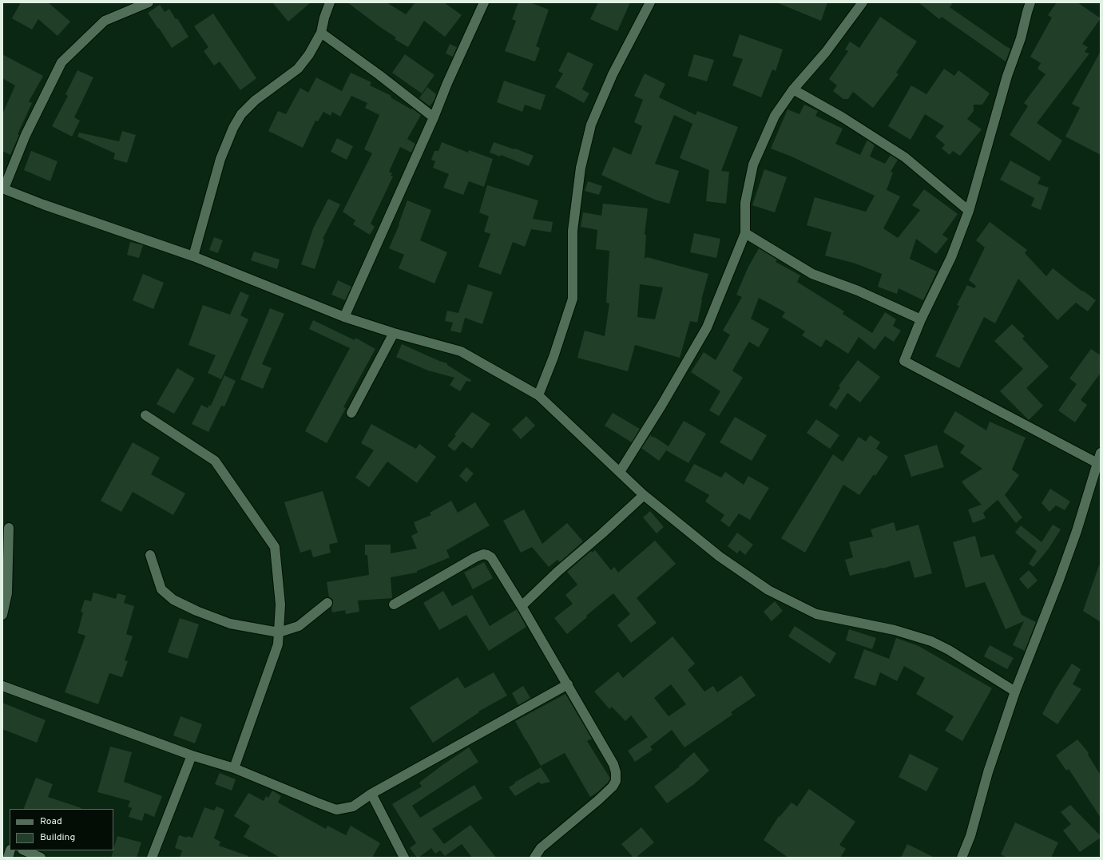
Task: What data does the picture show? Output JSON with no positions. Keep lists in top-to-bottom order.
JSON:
{
  "legend": ["Road", "Building"]
}
